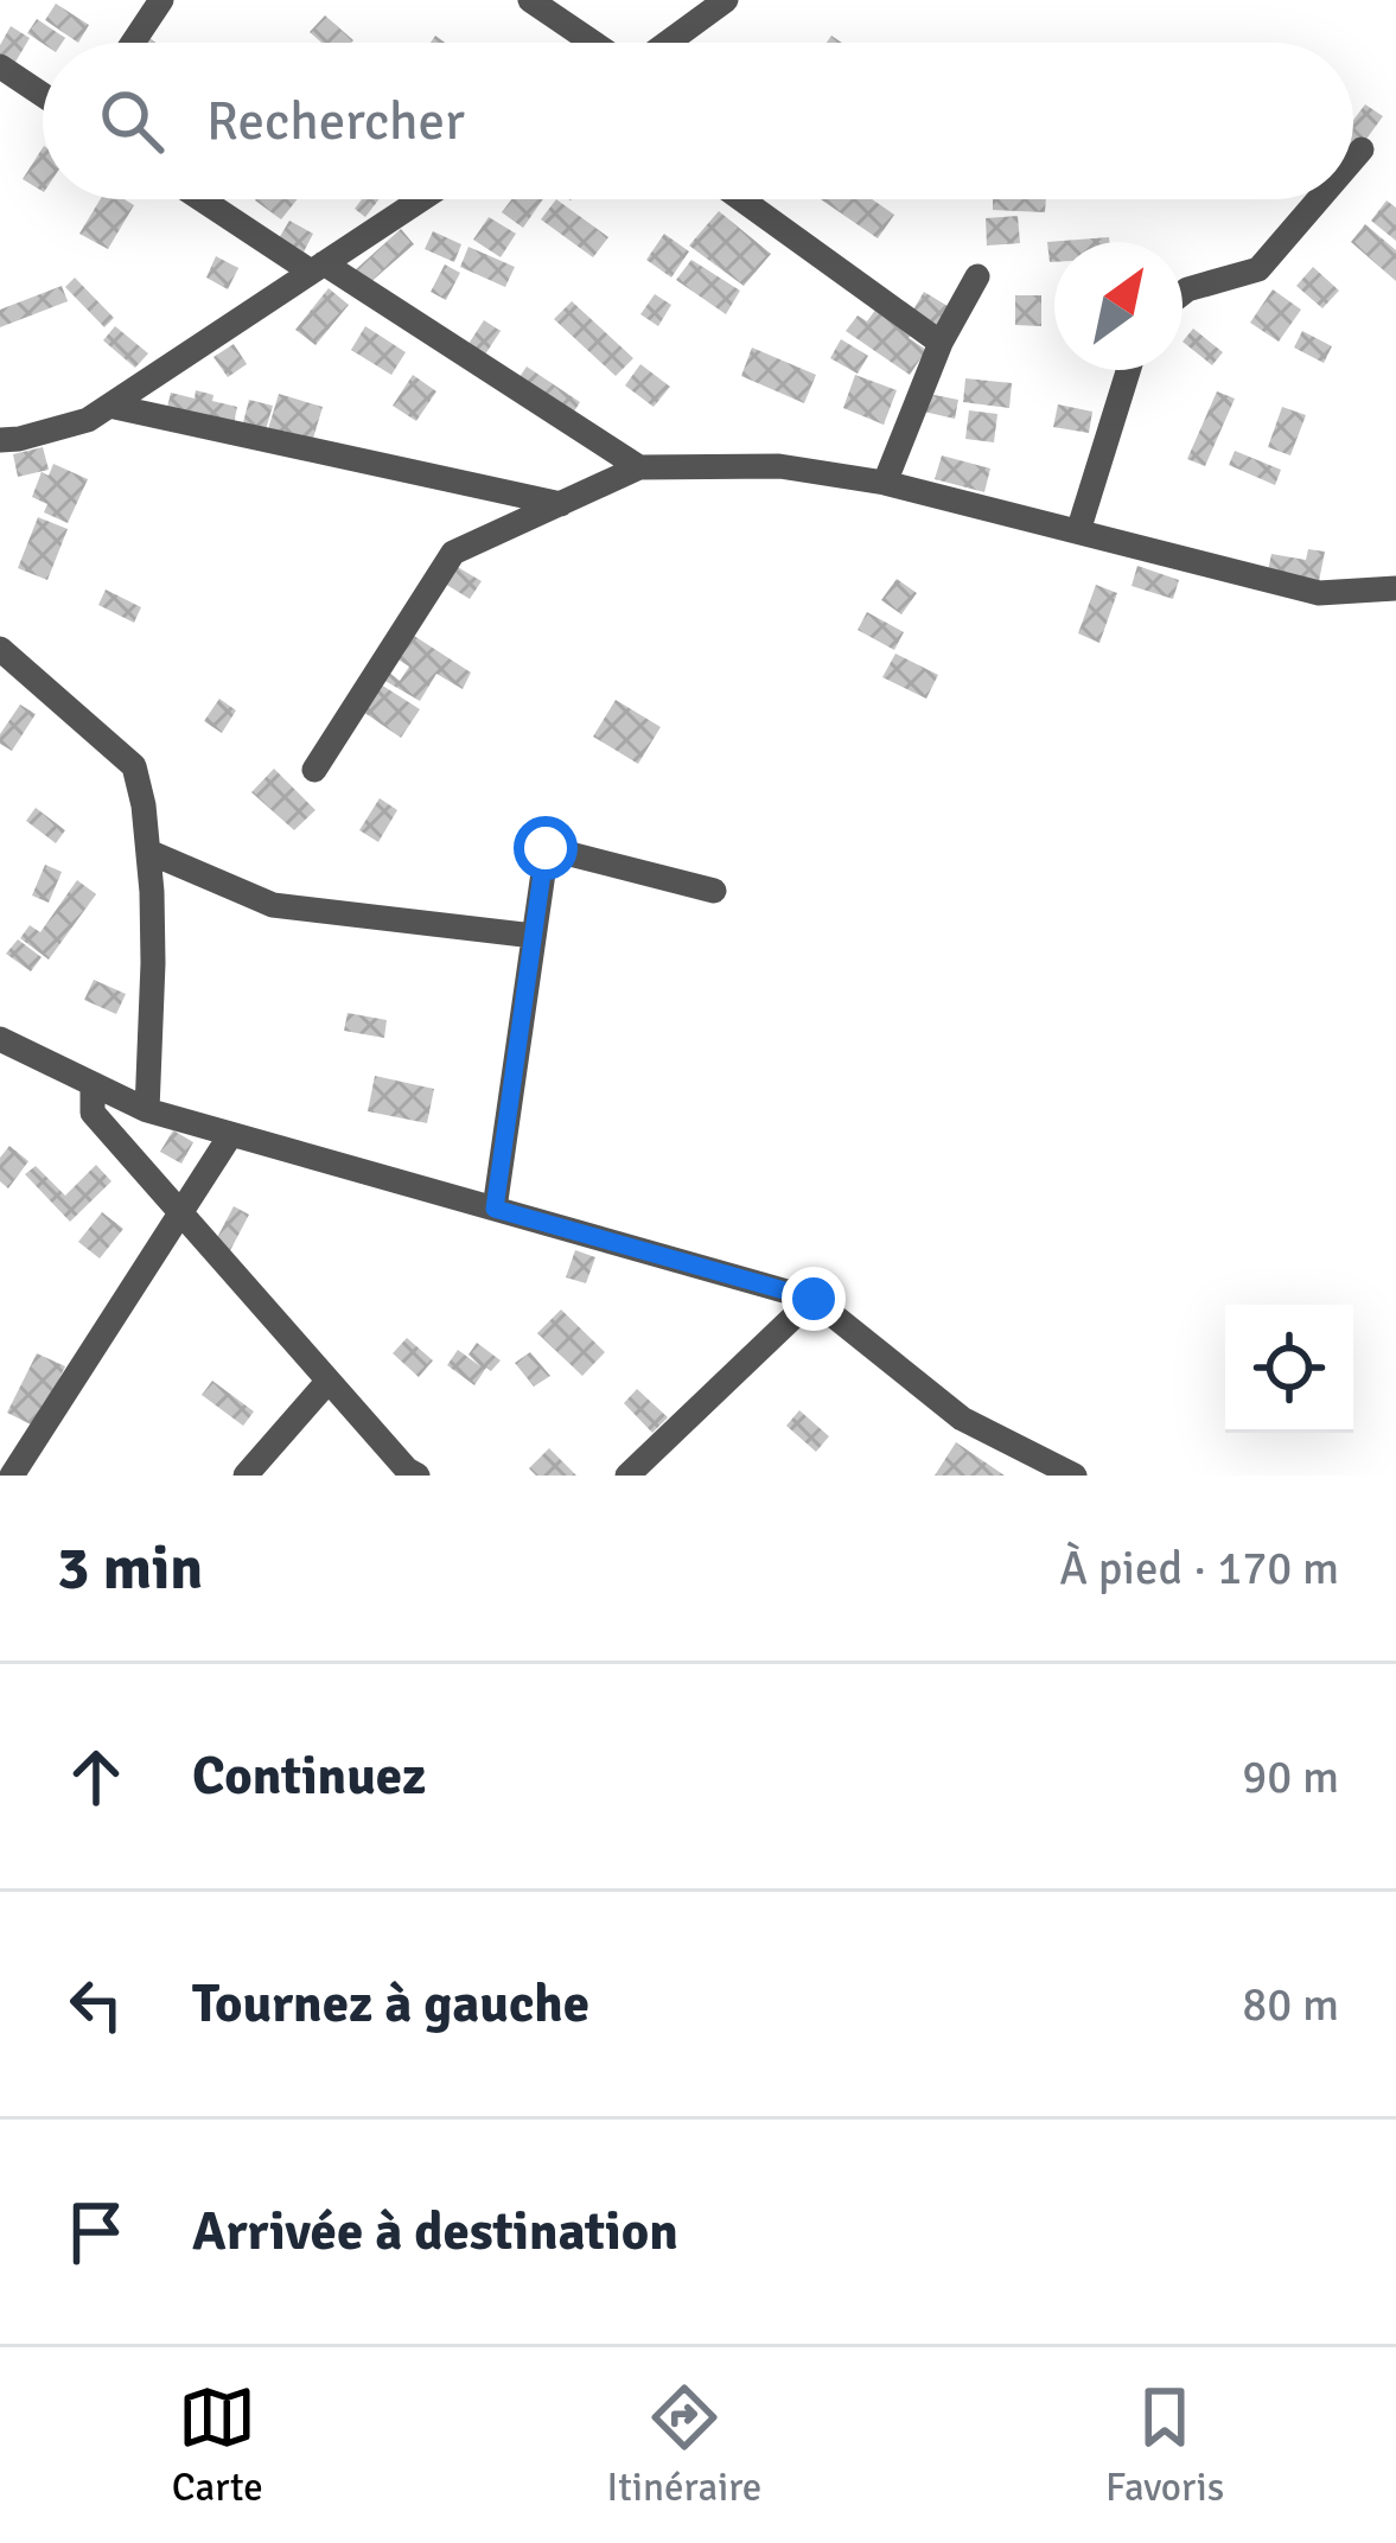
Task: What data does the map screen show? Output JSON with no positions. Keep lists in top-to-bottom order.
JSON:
{
  "north": "top right",
  "page": {
    "search": "Rechercher",
    "heading": ["3 min", "À pied · 170 m"],
    "list": [
      ["Continuez", "90 m"],
      ["Tournez à gauche", "80 m"],
      "Arrivée à destination"
    ],
    "nav": ["Carte", "Itinéraire", "Favoris"]
  }
}
